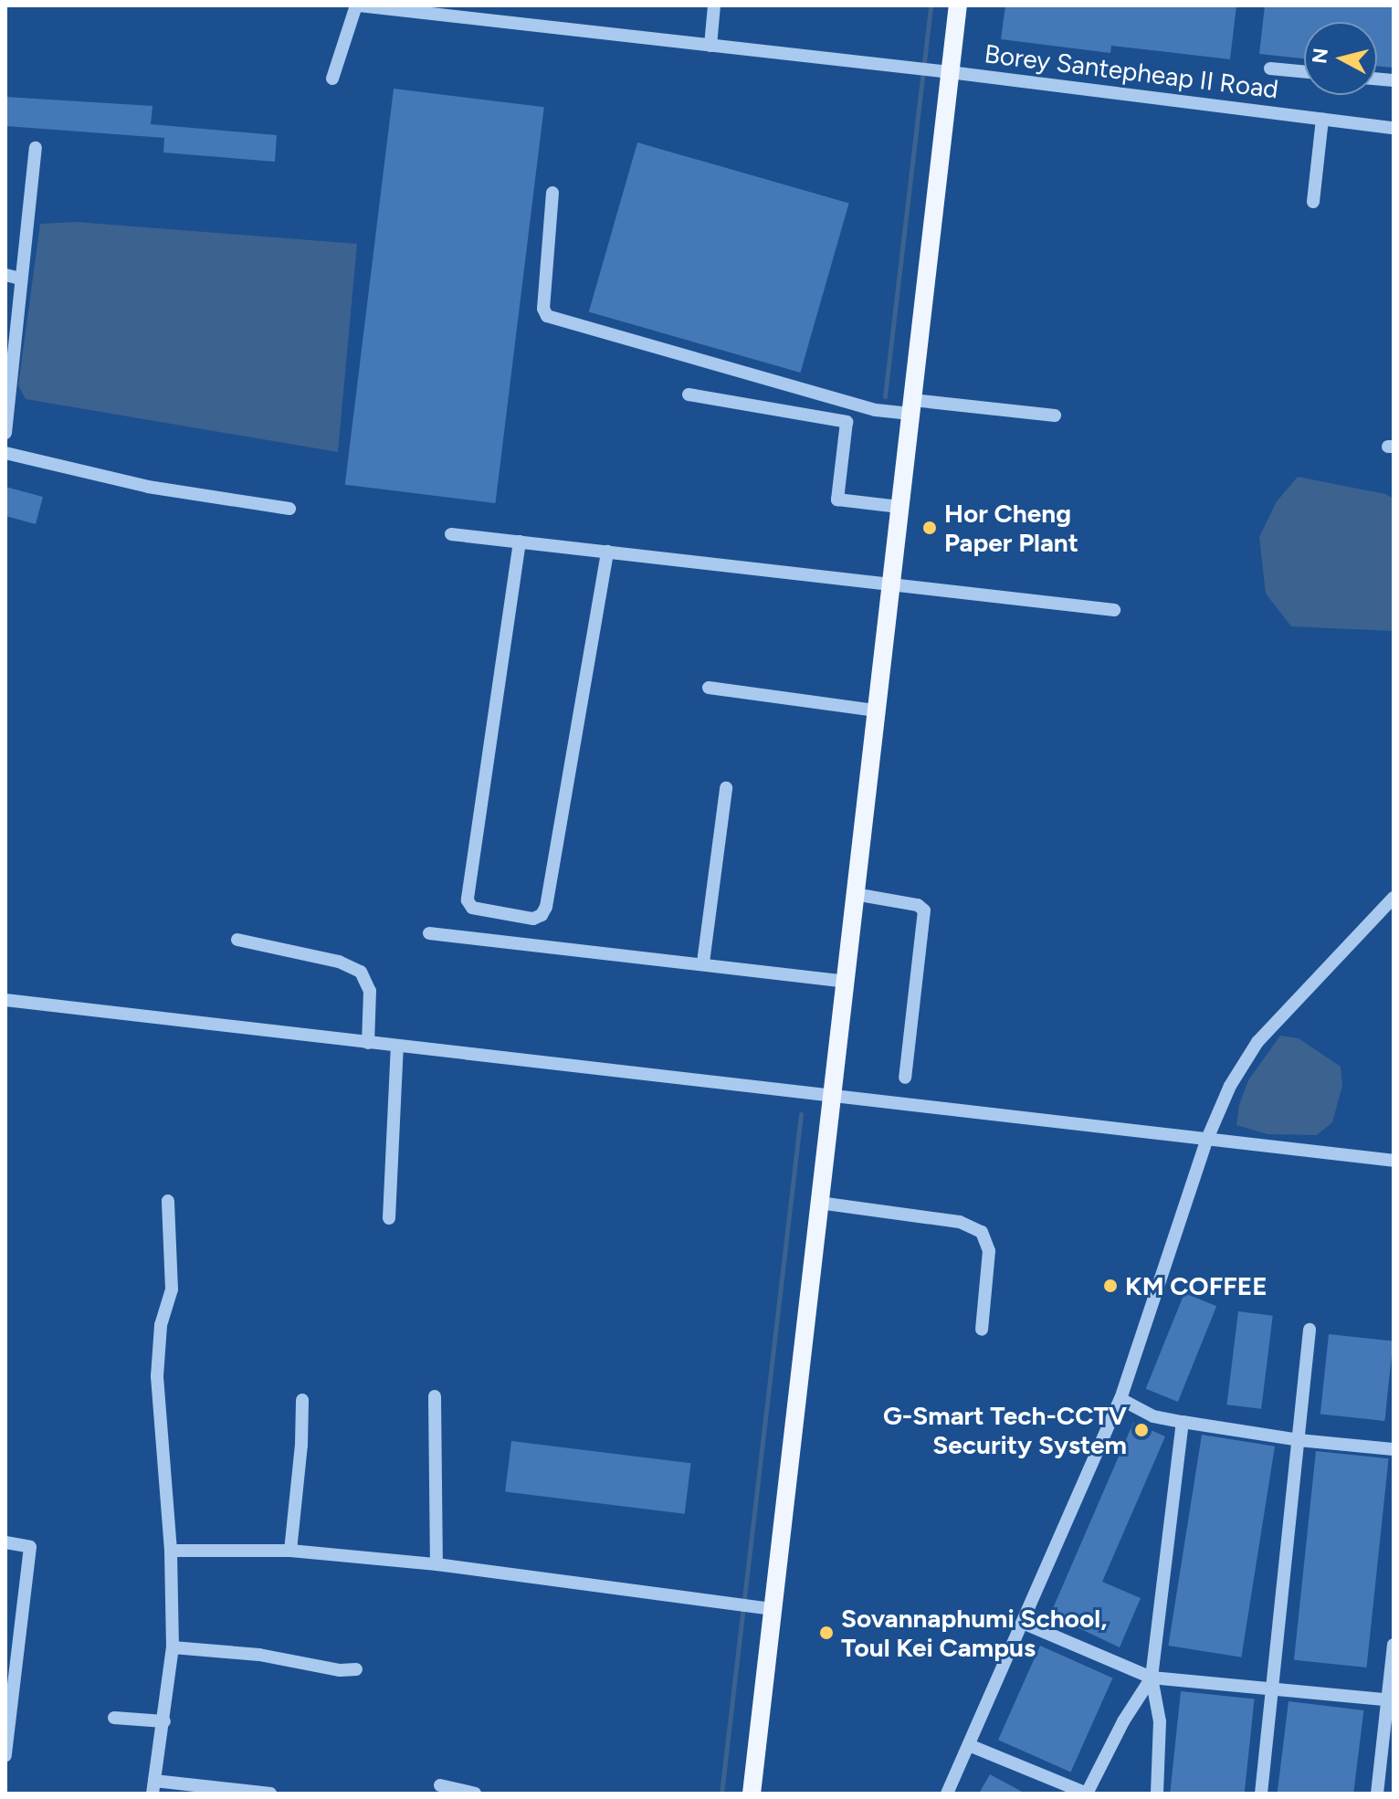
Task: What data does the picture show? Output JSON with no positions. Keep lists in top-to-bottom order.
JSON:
{
  "streets": {
    "street": ["Borey Santepheap II Road"]
  },
  "places": [
    "Hor Cheng Paper Plant",
    "KM COFFEE",
    "G-Smart Tech-CCTV Security System",
    "Sovannaphumi School, Toul Kei Campus"
  ],
  "north": "left"
}
